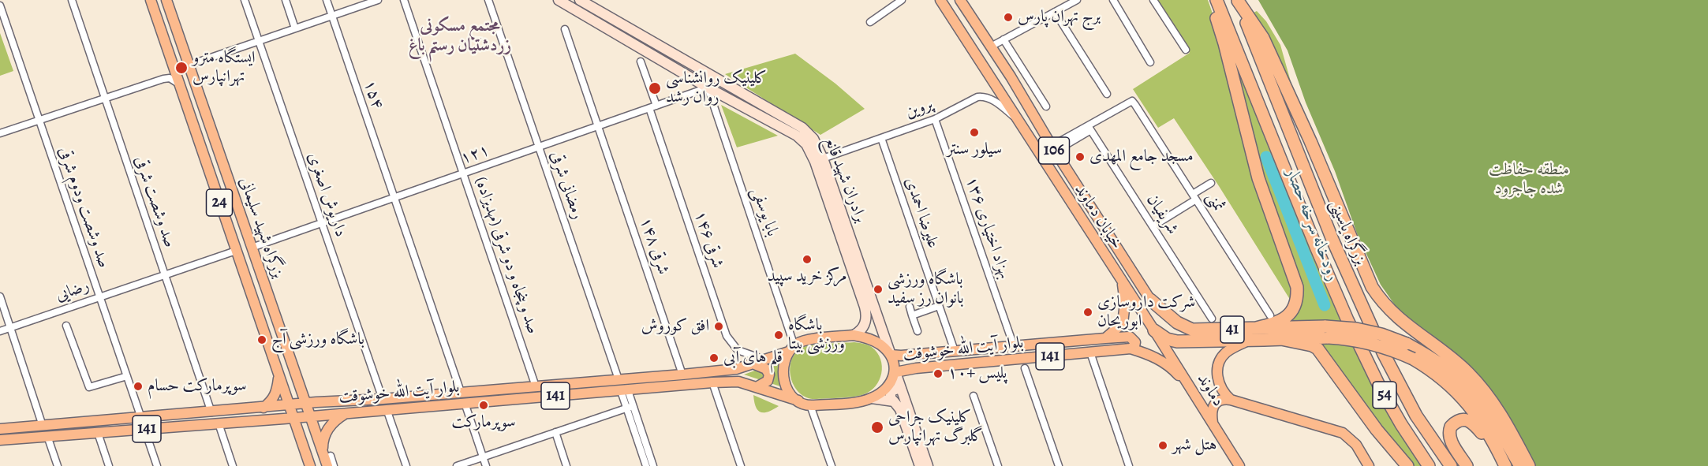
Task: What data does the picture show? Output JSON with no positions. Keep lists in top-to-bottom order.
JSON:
{
  "streets": {
    "highway": ["بزرگراه یاسینی", "41", "54"],
    "main road": [
      "106",
      "برادران شهید قانع",
      "24",
      "خیابان دماوند",
      "بزرگراه شهید سلیمانی",
      "بلوار آیت الله خوشوقت",
      "141",
      "دماوند"
    ],
    "street": [
      "۱۵۴",
      "پروین",
      "۱۲۱",
      "رمضانی شرقی",
      "داریوش اصغری",
      "صد وشصت شرقی",
      "ثمنی",
      "صد وشصت ودوم شرقى",
      "بابا یوسفی",
      "علیرضا احمدی",
      "شریفیان",
      "بهزاد اختیاری ۱۳۶",
      "۱۴۶ شرقی",
      "۱۴۸ شرقی",
      "صد و پنجاه و دو شرقی (مهدیزاده)",
      "رضایی"
    ]
  },
  "crossings": [
    ["۱۵۴", "۱۲۱"],
    ["۱۵۴", "بلوار آیت الله خوشوقت"],
    ["پروین", "برادران شهید قانع"],
    ["پروین", "علیرضا احمدی"],
    ["پروین", "خیابان دماوند"],
    ["پروین", "بهزاد اختیاری ۱۳۶"],
    ["۱۲۱", "برادران شهید قانع"],
    ["۱۲۱", "رمضانی شرقی"],
    ["۱۲۱", "داریوش اصغری"],
    ["۱۲۱", "بابا یوسفی"],
    ["۱۲۱", "بزرگراه شهید سلیمانی"],
    ["۱۲۱", "۱۴۶ شرقی"],
    ["۱۲۱", "۱۴۸ شرقی"],
    ["۱۲۱", "صد و پنجاه و دو شرقی (مهدیزاده)"],
    ["برادران شهید قانع", "بابا یوسفی"],
    ["برادران شهید قانع", "بلوار آیت الله خوشوقت"],
    ["رمضانی شرقی", "بلوار آیت الله خوشوقت"],
    ["داریوش اصغری", "بلوار آیت الله خوشوقت"],
    ["صد وشصت شرقی", "رضایی"],
    ["صد وشصت شرقی", "بلوار آیت الله خوشوقت"],
    ["ثمنی", "شریفیان"],
    ["صد وشصت ودوم شرقى", "رضایی"],
    ["صد وشصت ودوم شرقى", "بلوار آیت الله خوشوقت"],
    ["بابا یوسفی", "بلوار آیت الله خوشوقت"],
    ["علیرضا احمدی", "بلوار آیت الله خوشوقت"],
    ["خیابان دماوند", "41"],
    ["خیابان دماوند", "دماوند"],
    ["بزرگراه شهید سلیمانی", "رضایی"],
    ["بزرگراه شهید سلیمانی", "بلوار آیت الله خوشوقت"],
    ["بهزاد اختیاری ۱۳۶", "بلوار آیت الله خوشوقت"],
    ["۱۴۶ شرقی", "بلوار آیت الله خوشوقت"],
    ["۱۴۸ شرقی", "بلوار آیت الله خوشوقت"],
    ["صد و پنجاه و دو شرقی (مهدیزاده)", "بلوار آیت الله خوشوقت"],
    ["41", "دماوند"],
    ["بلوار آیت الله خوشوقت", "دماوند"]
  ],
  "districts": ["مجتمع مسکونی زردشتیان رستم باغ"],
  "water": ["رودخانه سرخه حصار"],
  "parks": ["منطقه حفاظت شده جاجرود"],
  "places": [
    "برج تهران پارس",
    "ایستگاه مترو تهرانپارس",
    "کلینیک روانشناسی روان رشد",
    "سیلور سنتر",
    "مسجد جامع المهدی",
    "مرکز خرید سپید",
    "باشگاه ورزشی بانوان رز سفید",
    "شرکت داروسازی ابوریحان",
    "افق کوروش",
    "باشگاه ورزشی بیتا",
    "باشگاه ورزشی آج",
    "قلم های آبی",
    "پلیس +١٠",
    "سوپرمارکت حسام",
    "سوپرمارکت",
    "کلینیک جراحی گلبرگ تهرانپارس",
    "هتل شهر"
  ]
}
